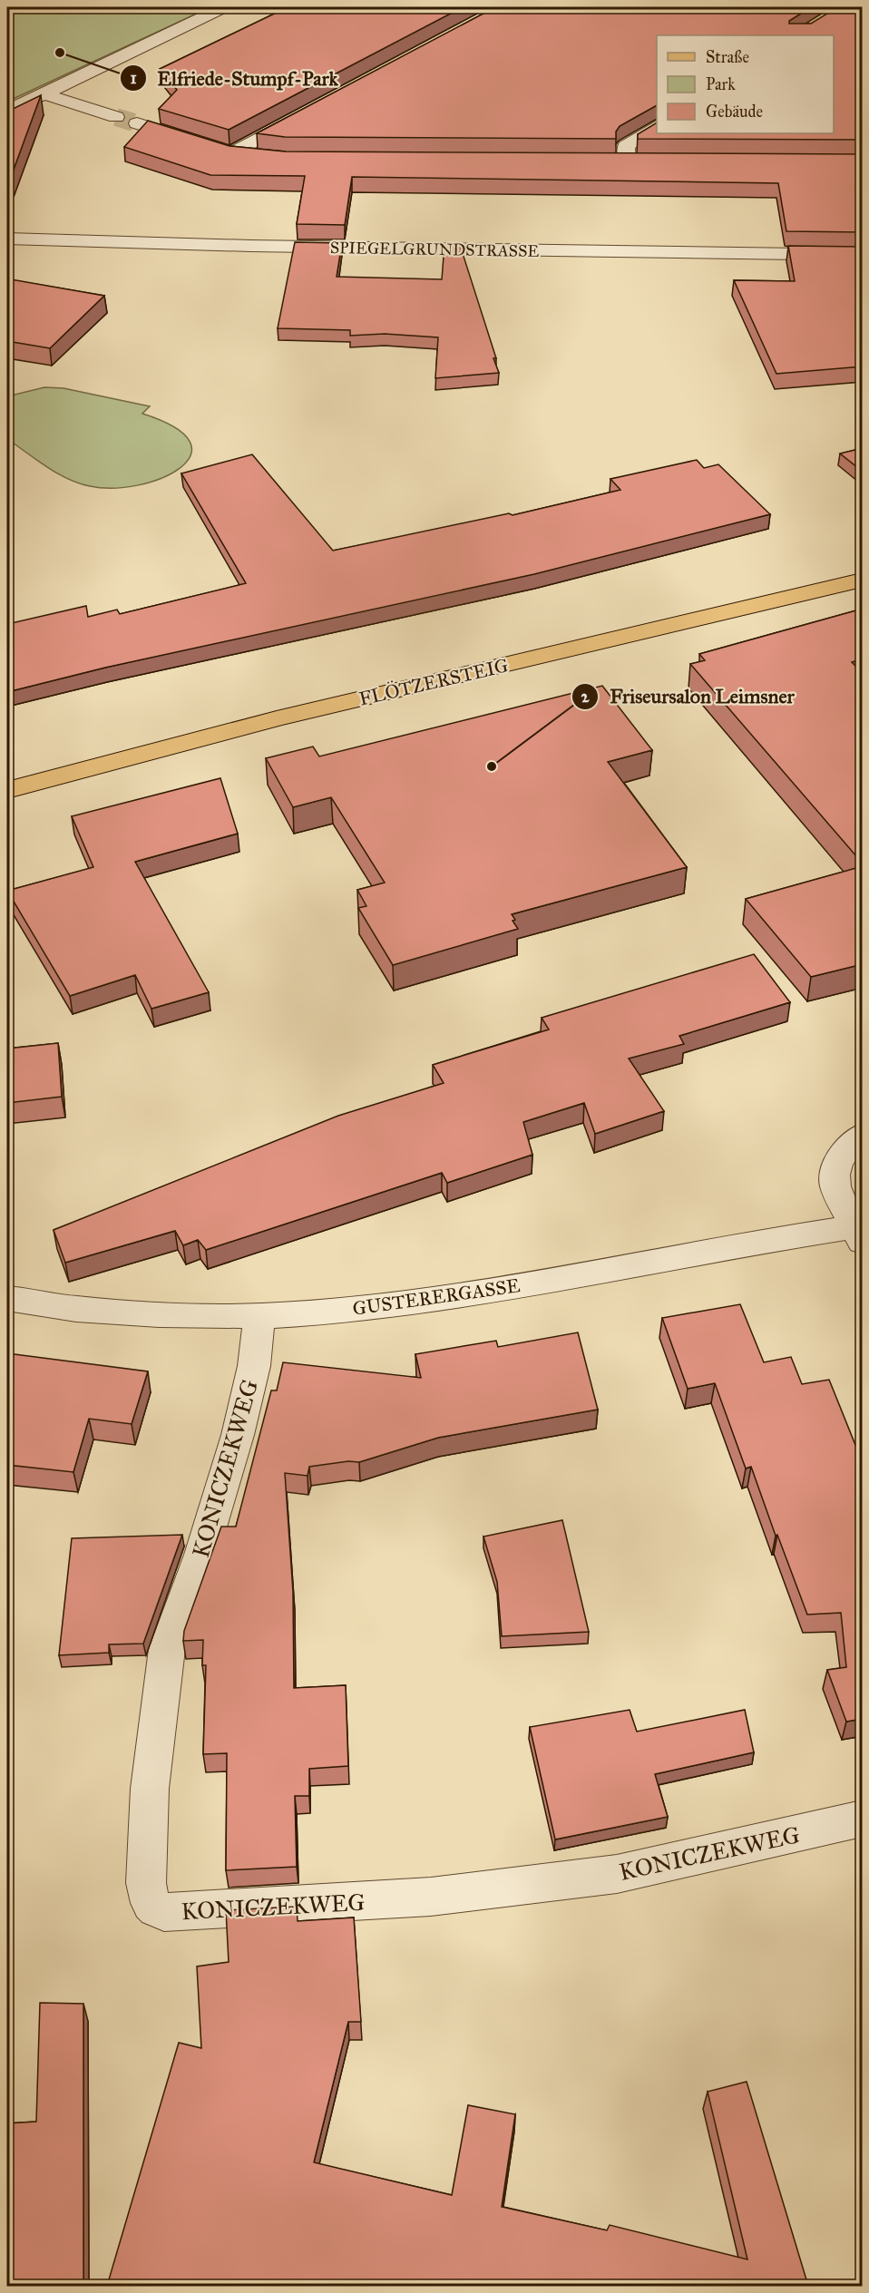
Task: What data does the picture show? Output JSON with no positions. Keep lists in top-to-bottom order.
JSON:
{
  "streets": {
    "main road": ["FLÖTZERSTEIG"],
    "street": ["SPIEGELGRUNDSTRASSE", "GUSTERERGASSE", "KONICZEKWEG"]
  },
  "crossings": [
    ["GUSTERERGASSE", "KONICZEKWEG"]
  ],
  "places": ["Elfriede-Stumpf-Park", "Friseursalon Leimsner"],
  "legend": ["Straße", "Park", "Gebäude"]
}
